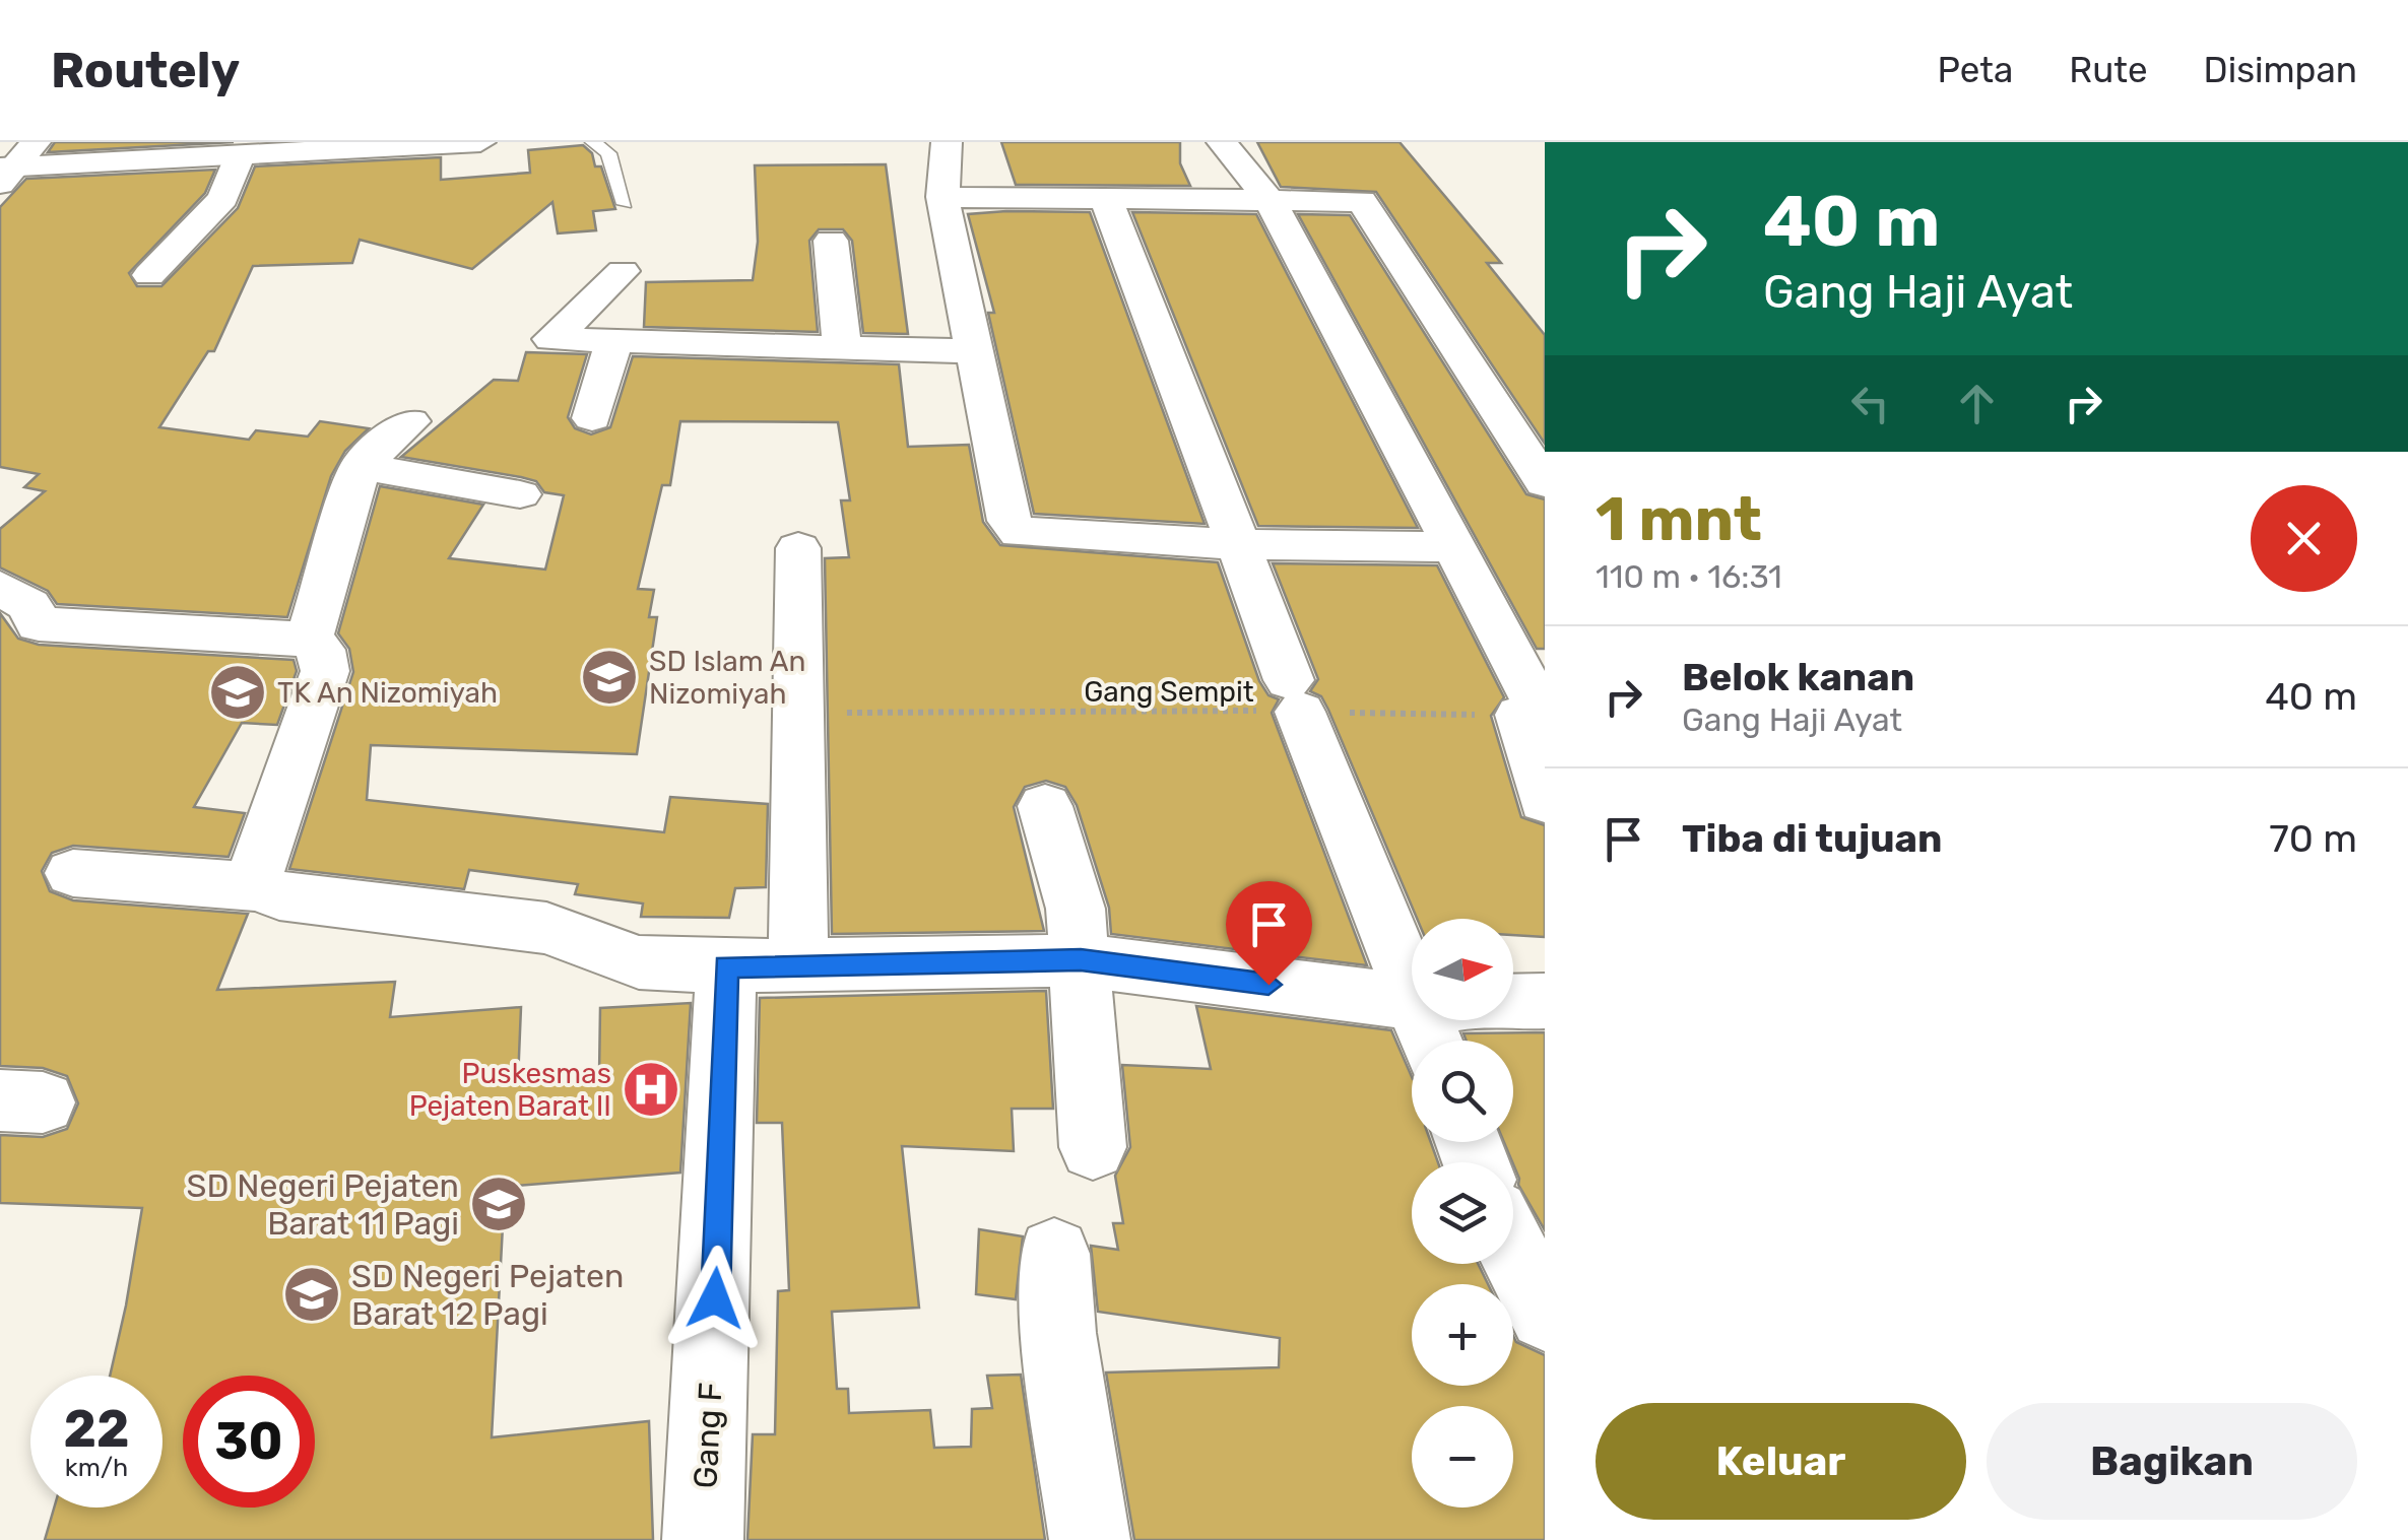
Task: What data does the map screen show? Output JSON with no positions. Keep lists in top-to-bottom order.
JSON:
{
  "streets": {
    "street": ["Gang F"],
    "path": ["Gang Sempit"]
  },
  "places": {
    "school or university": [
      "SD Islam An Nizomiyah",
      "TK An Nizomiyah",
      "SD Negeri Pejaten Barat 11 Pagi",
      "SD Negeri Pejaten Barat 12 Pagi"
    ],
    "hospital": ["Puskesmas Pejaten Barat II"]
  },
  "north": "right",
  "page": {
    "header": "Routely",
    "nav": ["Peta", "Rute", "Disimpan"],
    "turn": ["40 m", "Gang Haji Ayat"],
    "heading": ["1 mnt", "110 m · 16:31"],
    "list": [
      {
        "name": "Belok kanan",
        "note": "Gang Haji Ayat",
        "value": "40 m"
      },
      {
        "name": "Tiba di tujuan",
        "value": "70 m"
      }
    ],
    "map_buttons": ["+", "−"],
    "speed": "22 km/h",
    "limit": "30",
    "buttons": ["Keluar", "Bagikan"]
  }
}
